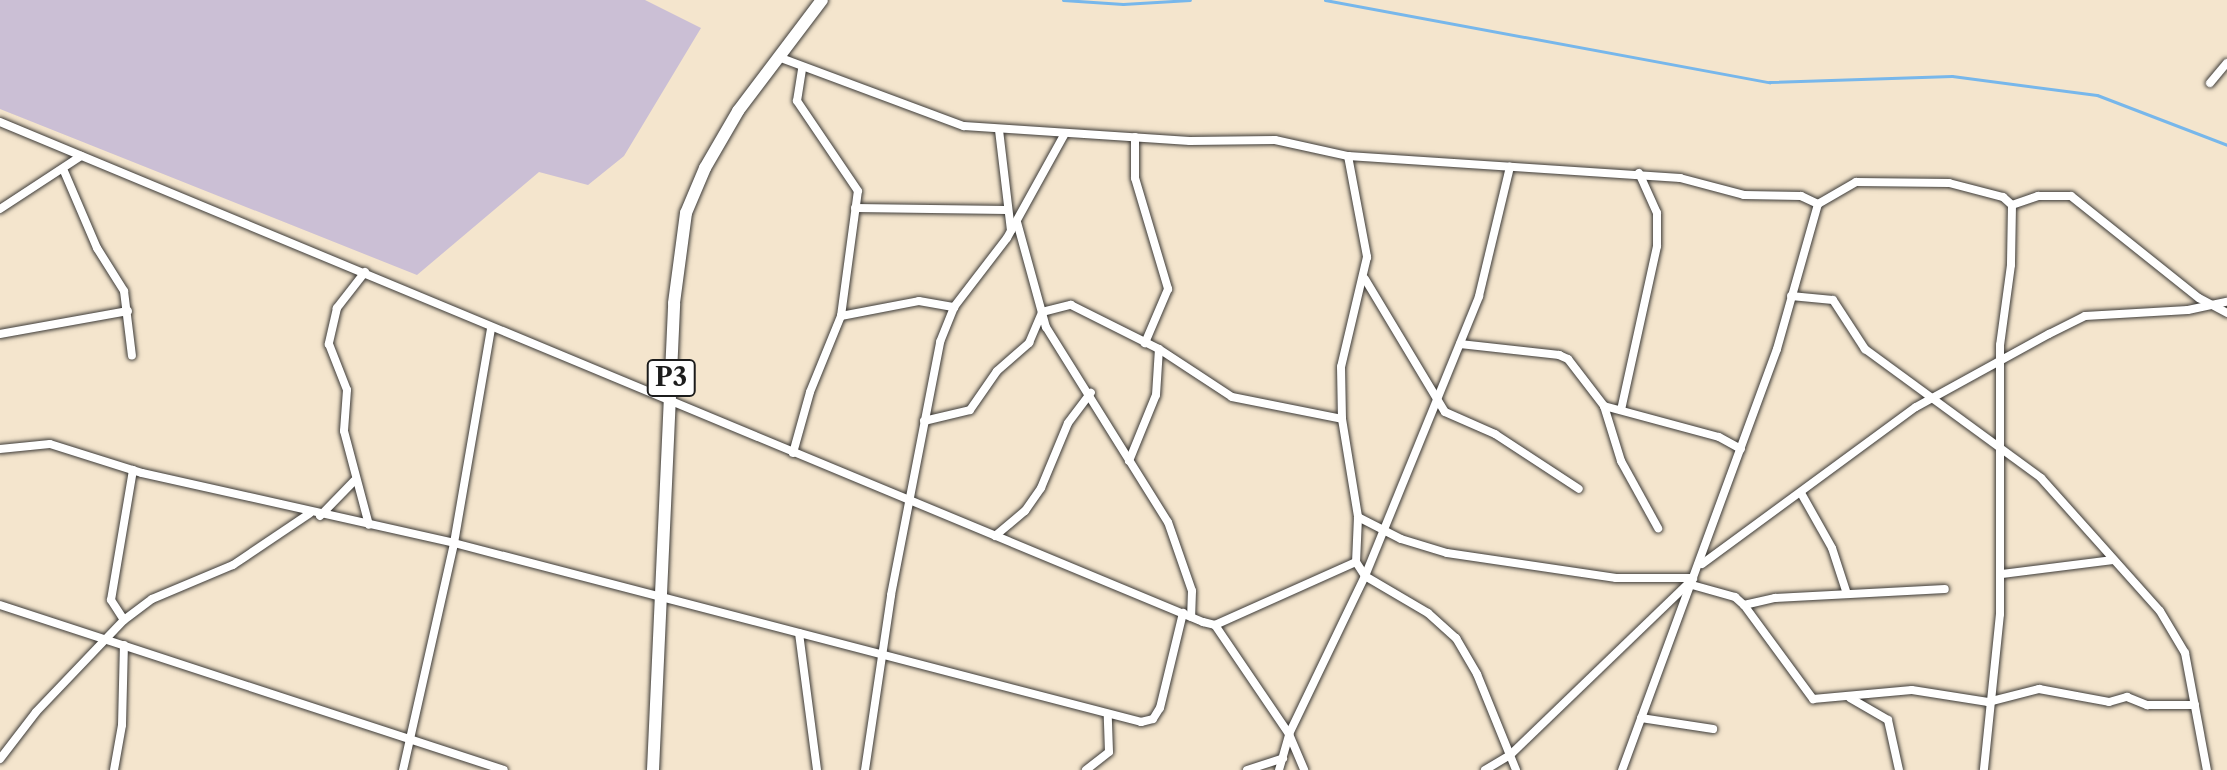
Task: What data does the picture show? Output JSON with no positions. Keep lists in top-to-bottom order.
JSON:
{
  "streets": {
    "main road": ["P3"]
  }
}
